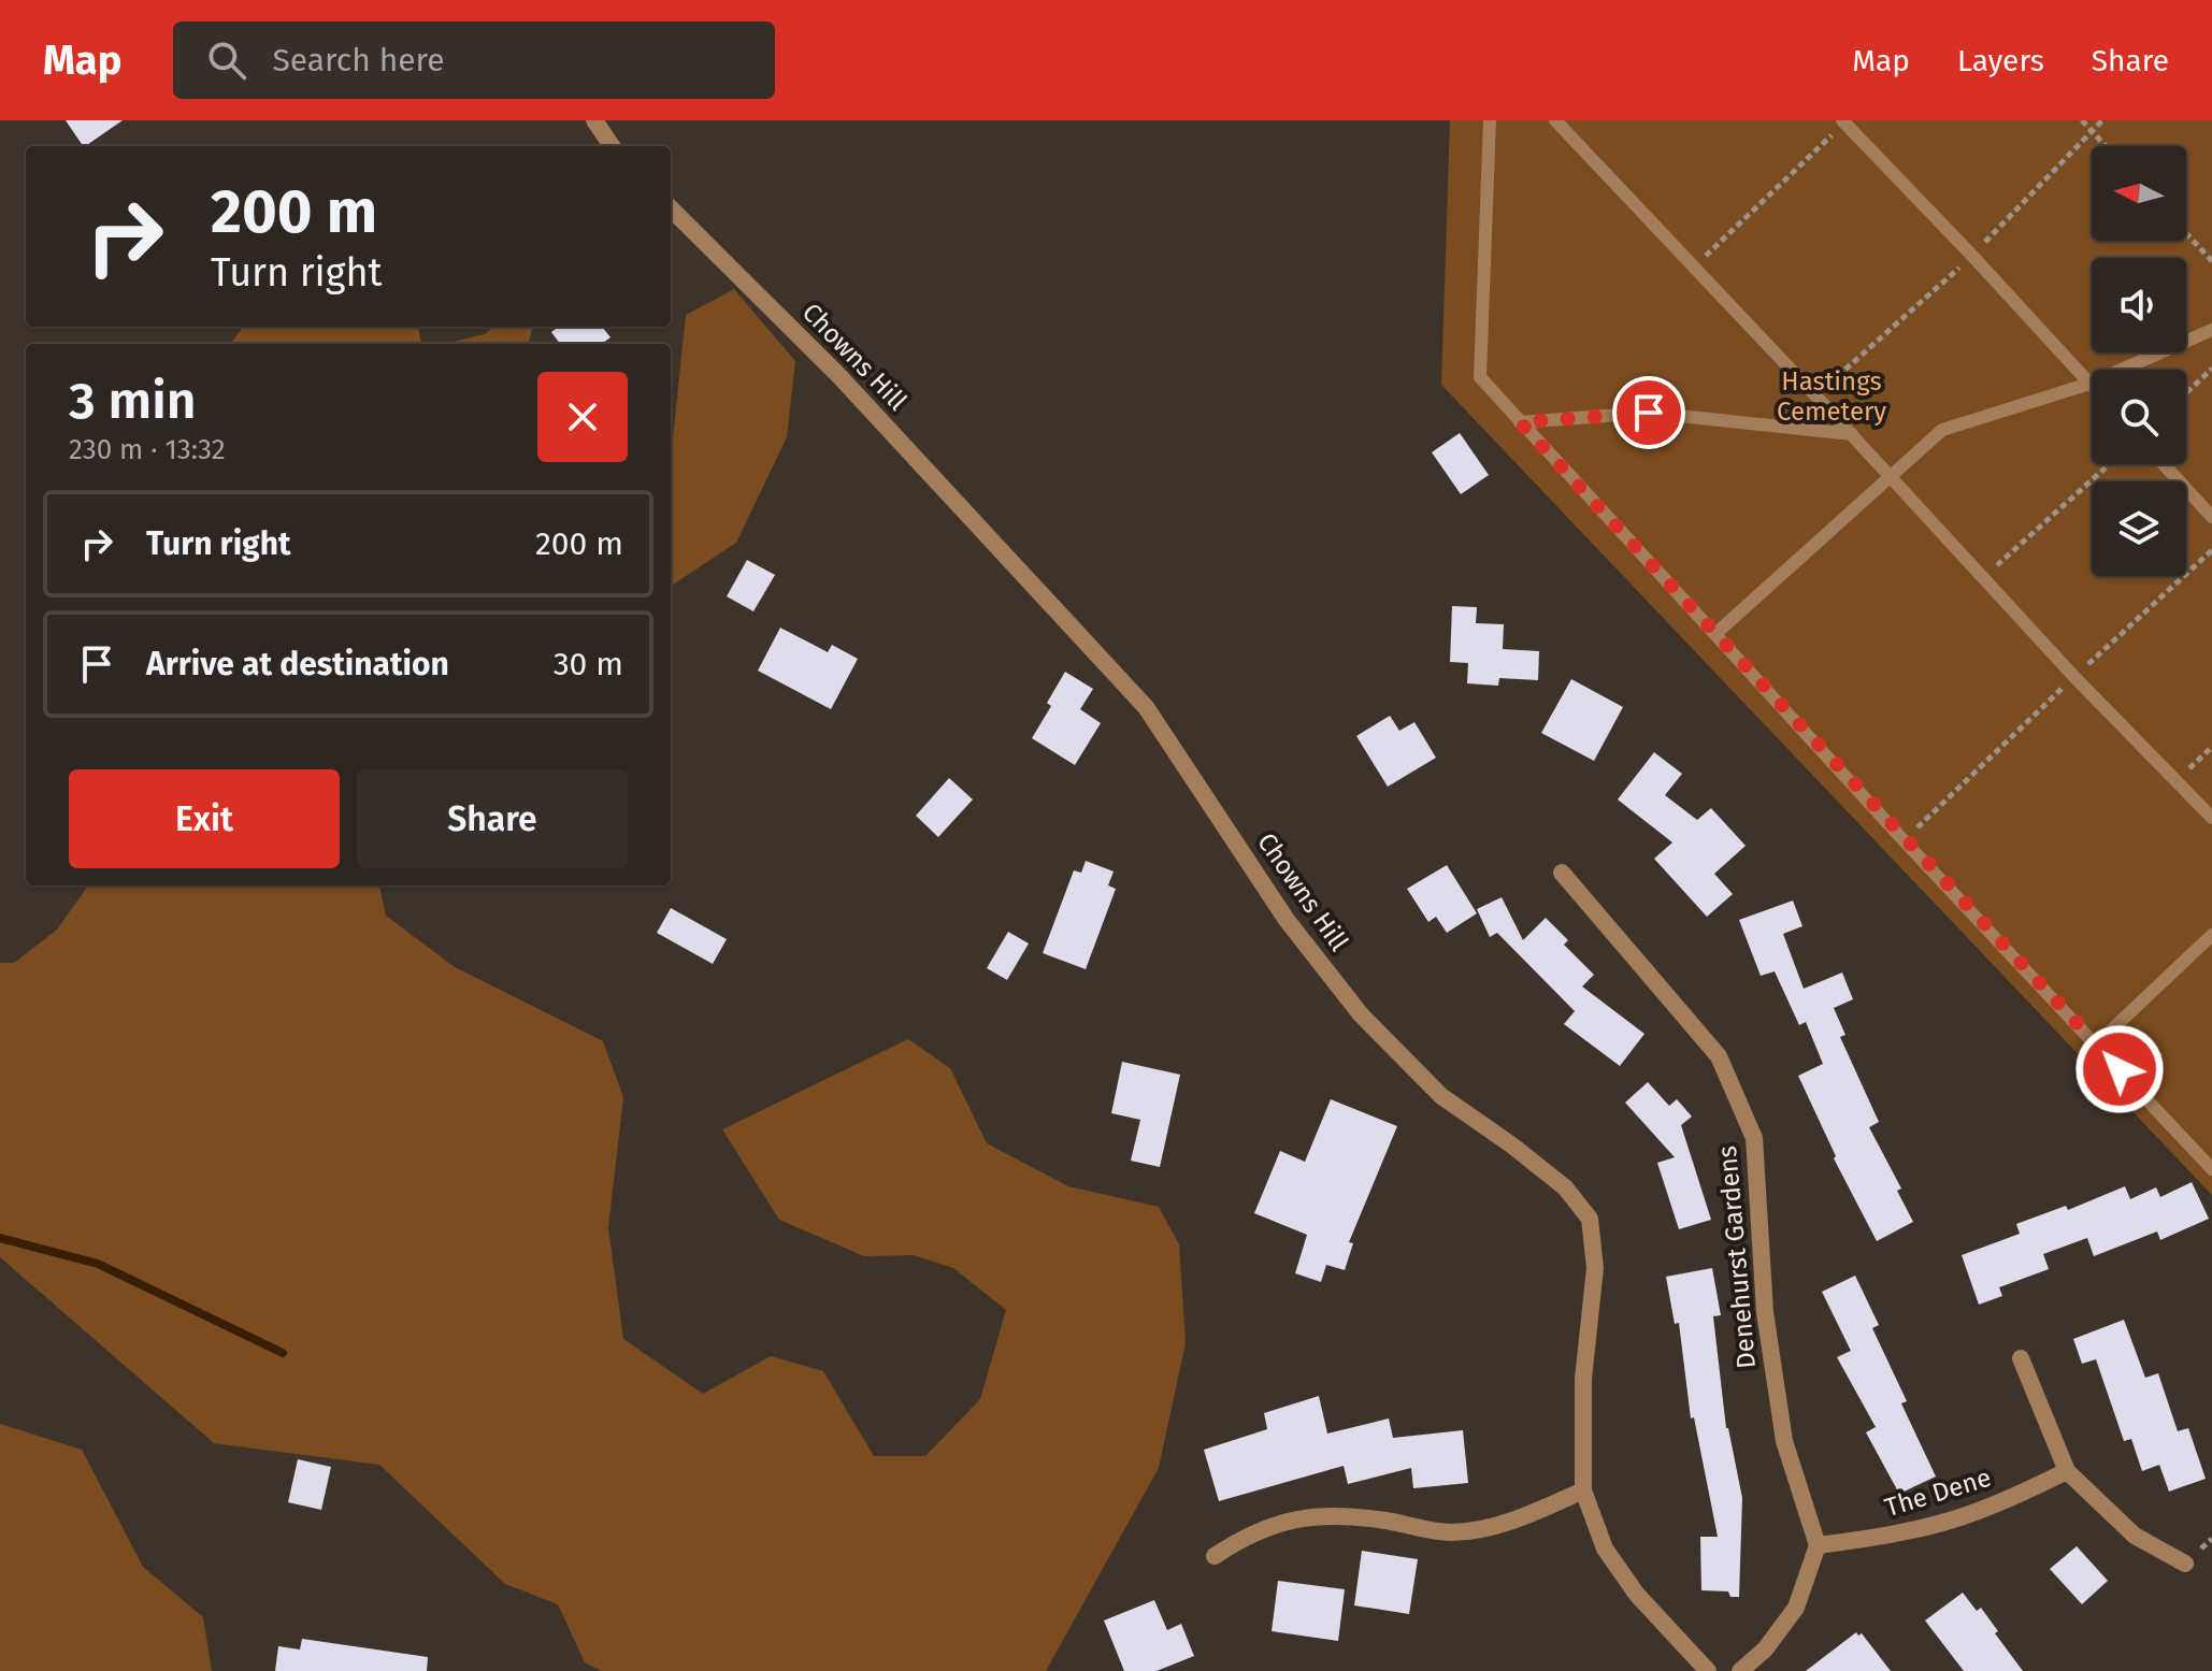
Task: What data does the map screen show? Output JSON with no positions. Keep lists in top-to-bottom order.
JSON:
{
  "streets": {
    "street": ["Chowns Hill", "Denehurst Gardens", "The Dene"]
  },
  "crossings": [
    ["Denehurst Gardens", "The Dene"]
  ],
  "parks": ["Hastings Cemetery"],
  "north": "left",
  "page": {
    "header": "Map",
    "search": "Search here",
    "nav": ["Map", "Layers", "Share"],
    "turn": ["200 m", "Turn right"],
    "heading": ["3 min", "230 m · 13:32"],
    "list": [
      {
        "name": "Turn right",
        "value": "200 m"
      },
      {
        "name": "Arrive at destination",
        "value": "30 m"
      }
    ],
    "buttons": ["Exit", "Share"]
  }
}
